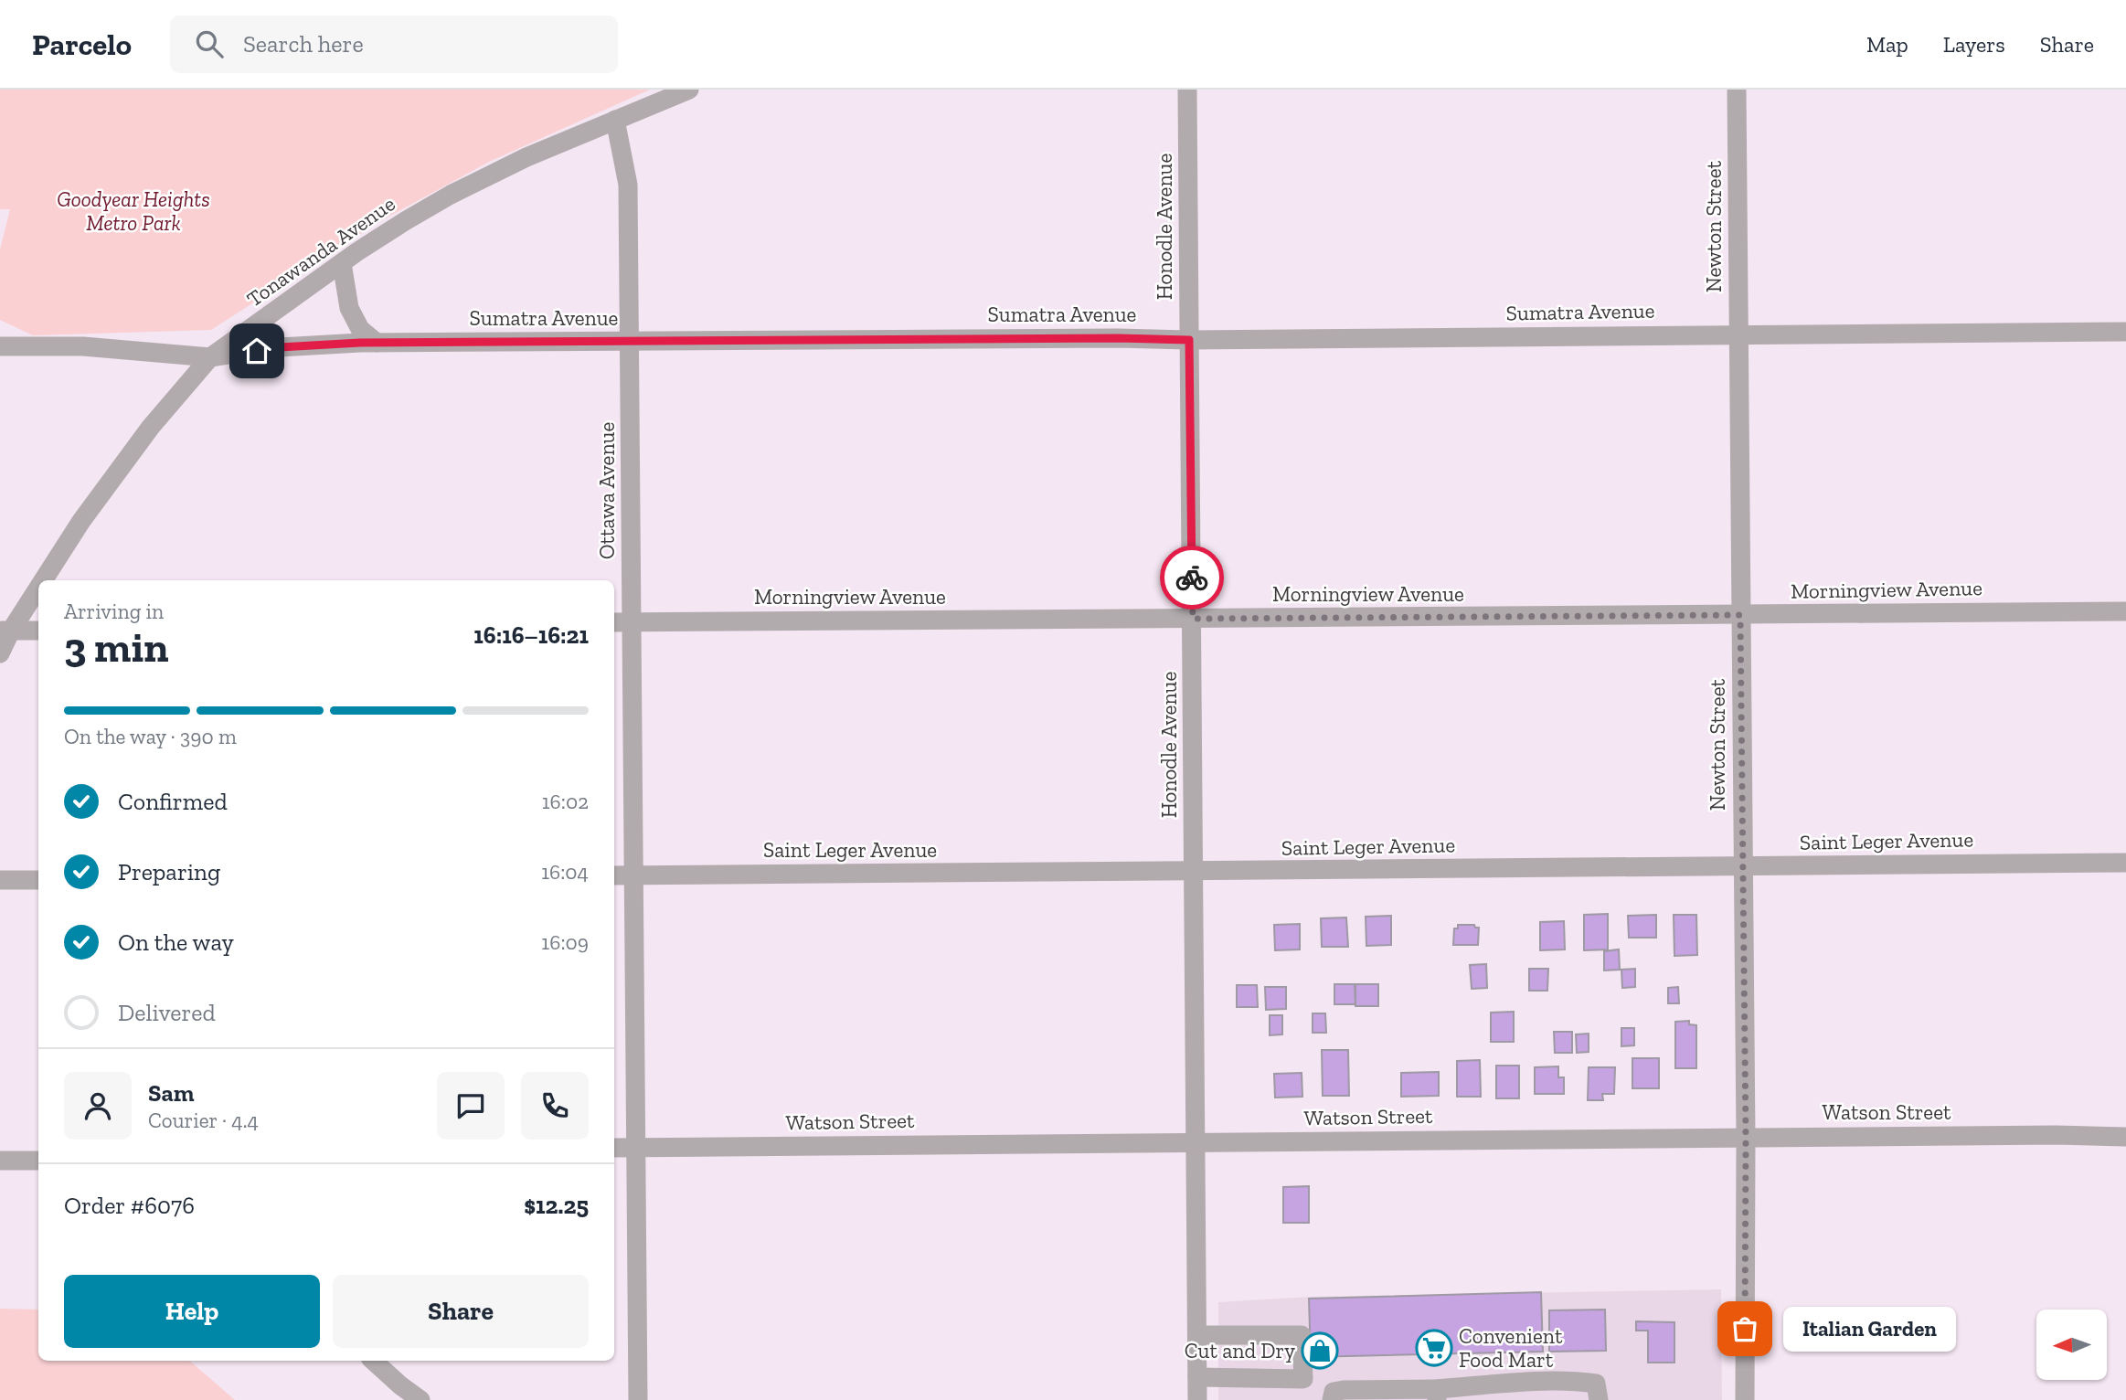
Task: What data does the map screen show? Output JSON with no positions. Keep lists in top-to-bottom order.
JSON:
{
  "streets": {
    "street": [
      "Honodle Avenue",
      "Newton Street",
      "Tonawanda Avenue",
      "Sumatra Avenue",
      "Ottawa Avenue",
      "Morningview Avenue",
      "Saint Leger Avenue",
      "Watson Street"
    ]
  },
  "crossings": [
    ["Honodle Avenue", "Sumatra Avenue"],
    ["Honodle Avenue", "Morningview Avenue"],
    ["Honodle Avenue", "Saint Leger Avenue"],
    ["Honodle Avenue", "Watson Street"],
    ["Newton Street", "Sumatra Avenue"],
    ["Newton Street", "Morningview Avenue"],
    ["Newton Street", "Saint Leger Avenue"],
    ["Newton Street", "Watson Street"],
    ["Tonawanda Avenue", "Sumatra Avenue"],
    ["Tonawanda Avenue", "Ottawa Avenue"],
    ["Sumatra Avenue", "Ottawa Avenue"],
    ["Ottawa Avenue", "Morningview Avenue"],
    ["Ottawa Avenue", "Saint Leger Avenue"],
    ["Ottawa Avenue", "Watson Street"]
  ],
  "parks": ["Goodyear Heights Metro Park"],
  "places": {
    "other": ["Italian Garden"],
    "supermarket": ["Convenient Food Mart"],
    "shop": ["Cut and Dry"]
  },
  "north": "left",
  "page": {
    "header": "Parcelo",
    "search": "Search here",
    "nav": ["Map", "Layers", "Share"],
    "heading": ["3 min", "Arriving in", "16:16–16:21"],
    "panel": [
      "Sam",
      "Courier · 4.4",
      "Order #6076",
      "$12.25"
    ],
    "bar": "On the way · 390 m",
    "list": [
      ["Confirmed", "16:02"],
      ["Preparing", "16:04"],
      ["On the way", "16:09"],
      "Delivered"
    ],
    "buttons": ["Help", "Share"],
    "bubble": "Italian Garden"
  }
}
